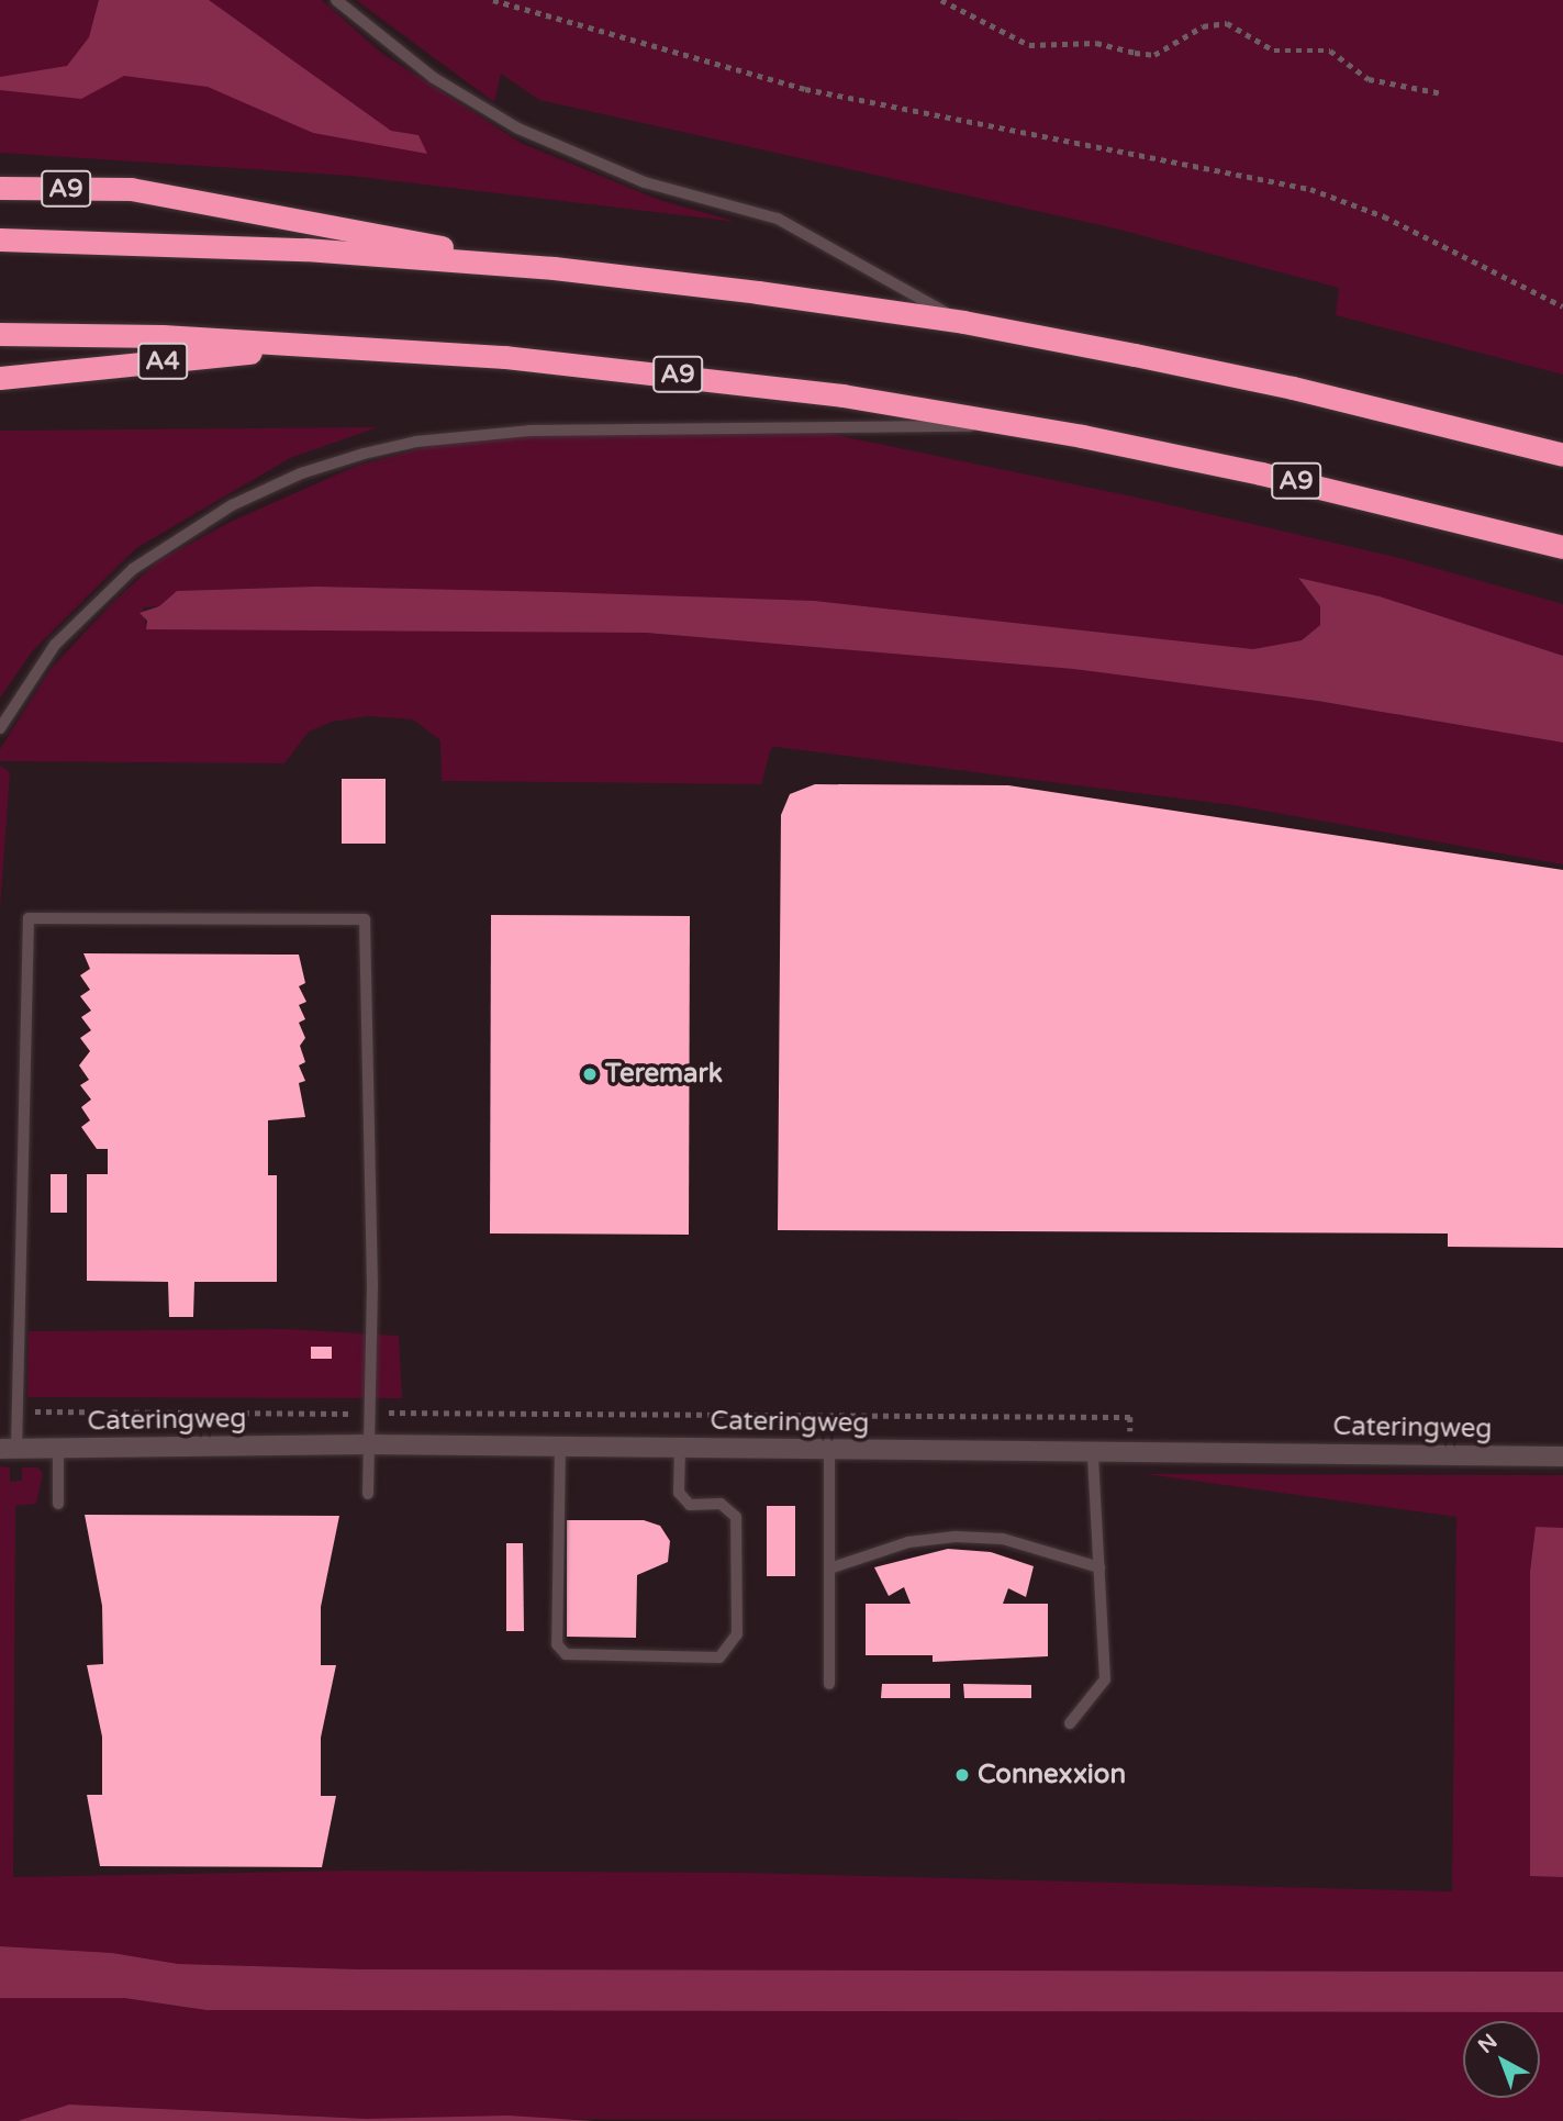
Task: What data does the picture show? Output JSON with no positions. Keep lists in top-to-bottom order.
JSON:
{
  "streets": {
    "highway": ["A9", "A4"],
    "street": ["Cateringweg"]
  },
  "crossings": [
    ["A9", "A4"]
  ],
  "places": ["Teremark", "Connexxion"],
  "north": "top left"
}
